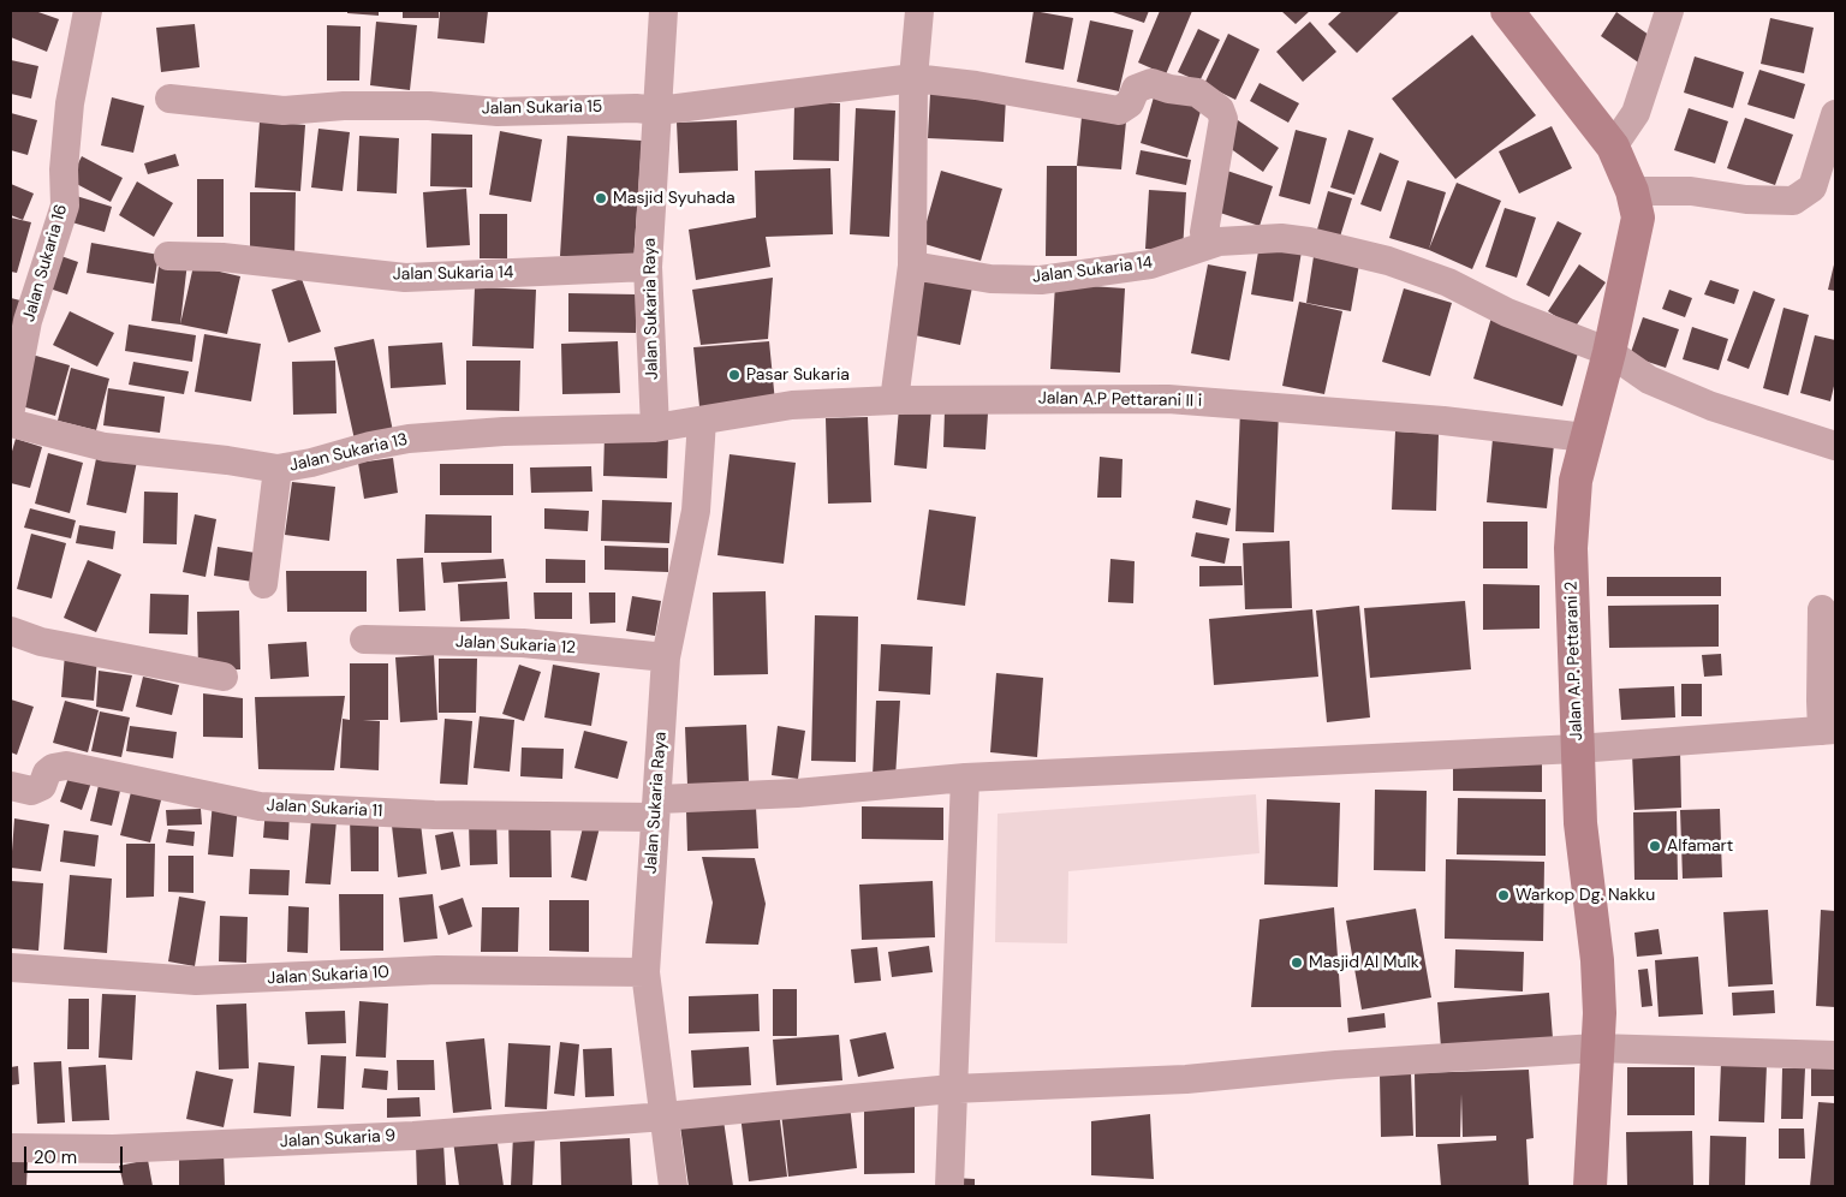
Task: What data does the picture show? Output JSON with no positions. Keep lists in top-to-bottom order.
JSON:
{
  "streets": {
    "street": [
      "Jalan Sukaria 15",
      "Jalan Sukaria 16",
      "Jalan Sukaria 14",
      "Jalan Sukaria Raya",
      "Jalan A.P Pettarani II i",
      "Jalan Sukaria 13",
      "Jalan Sukaria 12",
      "Jalan A.P. Pettarani 2",
      "Jalan Sukaria 11",
      "Jalan Sukaria 10",
      "Jalan Sukaria 9"
    ]
  },
  "crossings": [
    ["Jalan Sukaria 15", "Jalan Sukaria 14"],
    ["Jalan Sukaria 15", "Jalan Sukaria Raya"],
    ["Jalan Sukaria 14", "Jalan Sukaria Raya"],
    ["Jalan Sukaria 14", "Jalan A.P. Pettarani 2"],
    ["Jalan Sukaria Raya", "Jalan A.P Pettarani II i"],
    ["Jalan Sukaria Raya", "Jalan Sukaria 13"],
    ["Jalan Sukaria Raya", "Jalan Sukaria 12"],
    ["Jalan Sukaria Raya", "Jalan Sukaria 11"],
    ["Jalan Sukaria Raya", "Jalan Sukaria 10"],
    ["Jalan Sukaria Raya", "Jalan Sukaria 9"],
    ["Jalan A.P Pettarani II i", "Jalan Sukaria 13"],
    ["Jalan A.P Pettarani II i", "Jalan A.P. Pettarani 2"],
    ["Jalan A.P. Pettarani 2", "Jalan Sukaria 11"],
    ["Jalan A.P. Pettarani 2", "Jalan Sukaria 9"]
  ],
  "places": [
    "Masjid Syuhada",
    "Pasar Sukaria",
    "Alfamart",
    "Warkop Dg. Nakku",
    "Masjid Al Mulk"
  ],
  "scale_bar": "20 m"
}
